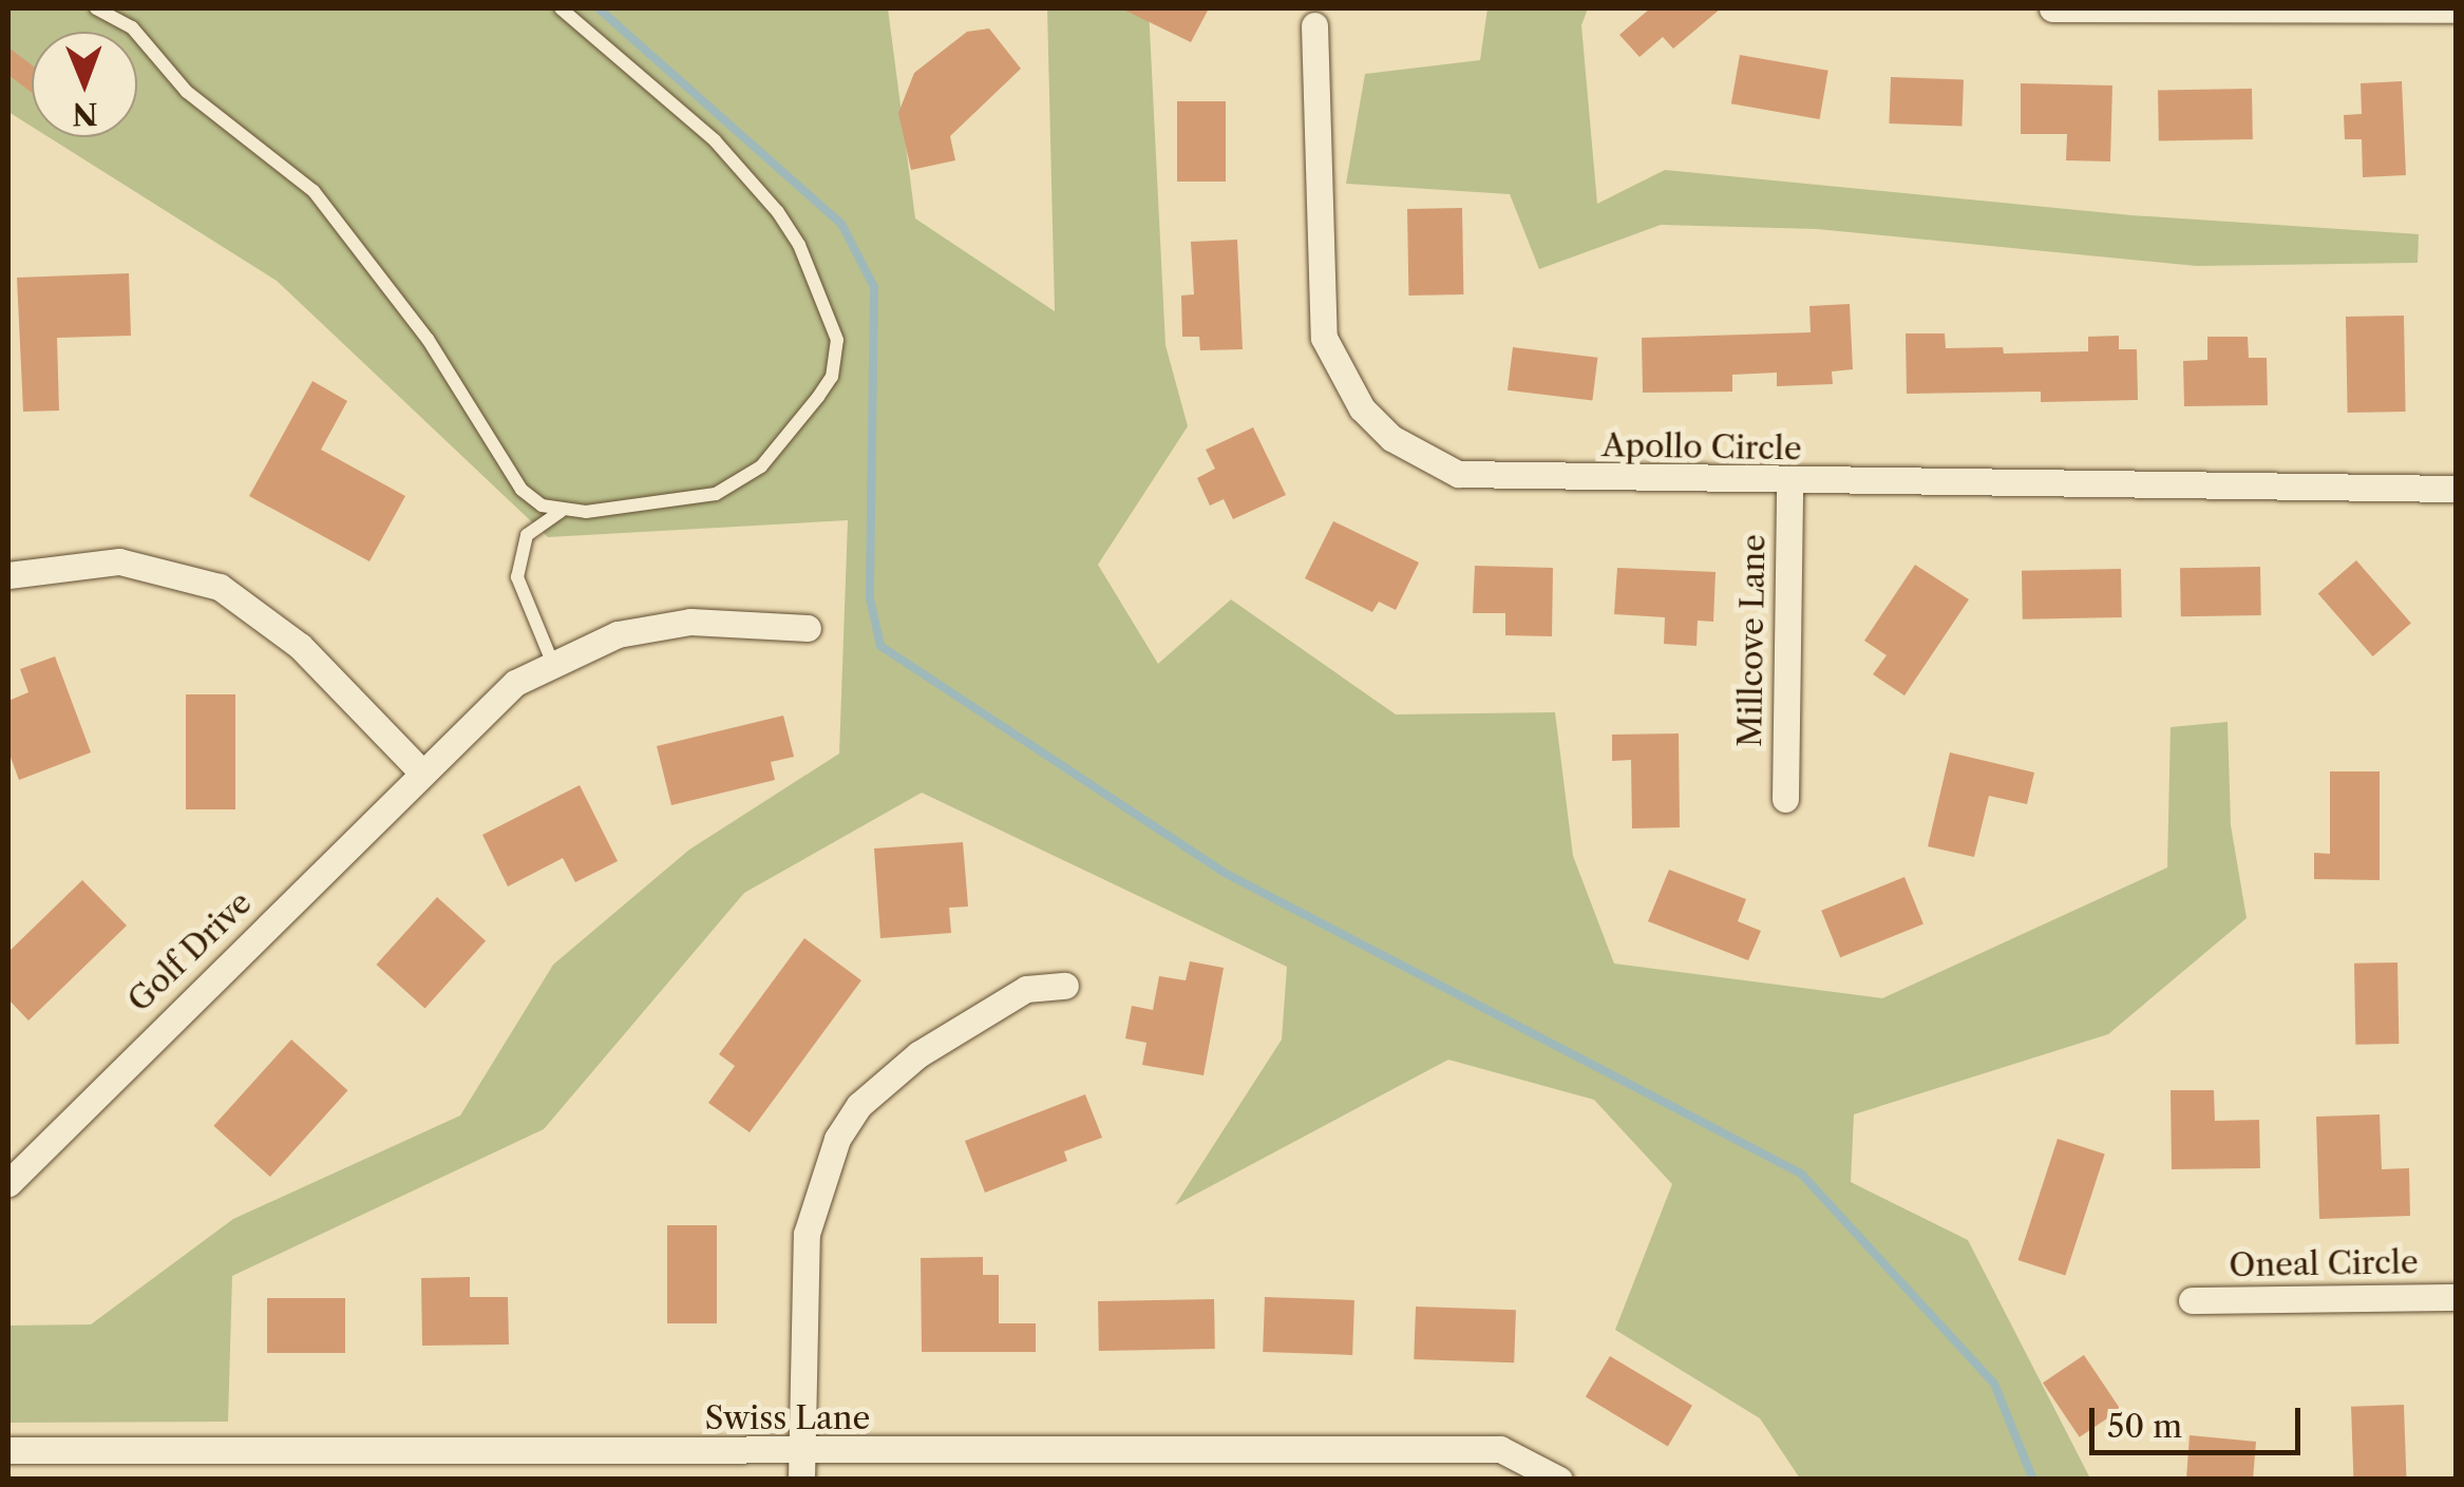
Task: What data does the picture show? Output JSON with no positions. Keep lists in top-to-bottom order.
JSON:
{
  "streets": {
    "street": [
      "Apollo Circle",
      "Millcove Lane",
      "Golf Drive",
      "Oneal Circle",
      "Swiss Lane"
    ]
  },
  "crossings": [
    ["Apollo Circle", "Millcove Lane"]
  ],
  "scale_bar": "50 m",
  "north": "bottom"
}
